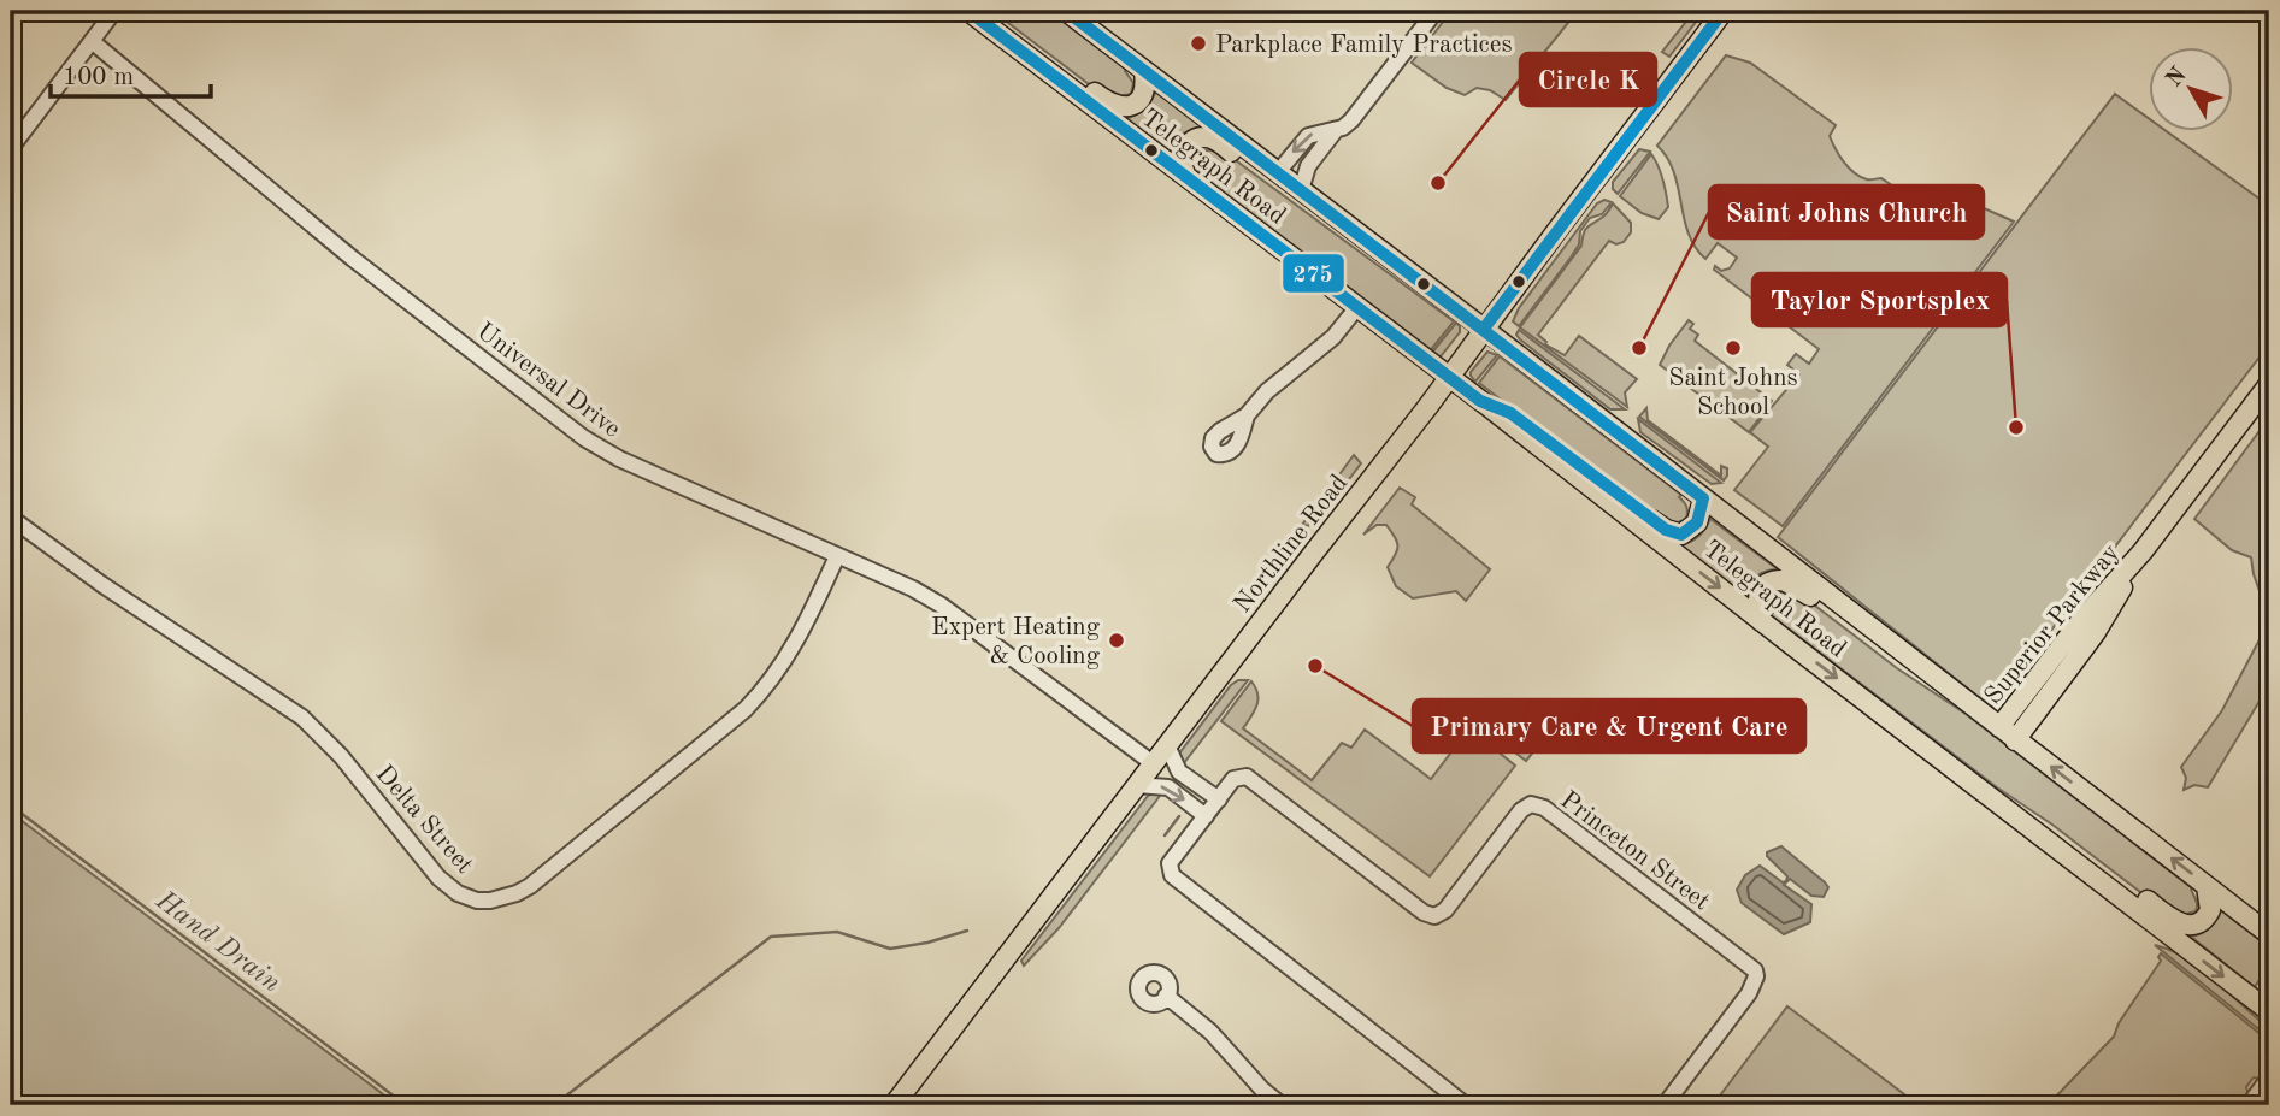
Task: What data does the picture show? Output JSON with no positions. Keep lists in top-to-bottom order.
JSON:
{
  "streets": {
    "main road": ["Telegraph Road", "Northline Road", "Superior Parkway"],
    "street": ["Universal Drive", "Delta Street", "Princeton Street"]
  },
  "crossings": [
    ["Telegraph Road", "Northline Road"],
    ["Telegraph Road", "Superior Parkway"],
    ["Universal Drive", "Northline Road"],
    ["Universal Drive", "Delta Street"]
  ],
  "water": ["Hand Drain"],
  "places": [
    "Parkplace Family Practices",
    "Circle K",
    "Saint Johns Church",
    "Saint Johns School",
    "Taylor Sportsplex",
    "Expert Heating & Cooling",
    "Primary Care & Urgent Care"
  ],
  "lines": ["transit line 275"],
  "scale_bar": "100 m",
  "north": "top left"
}
